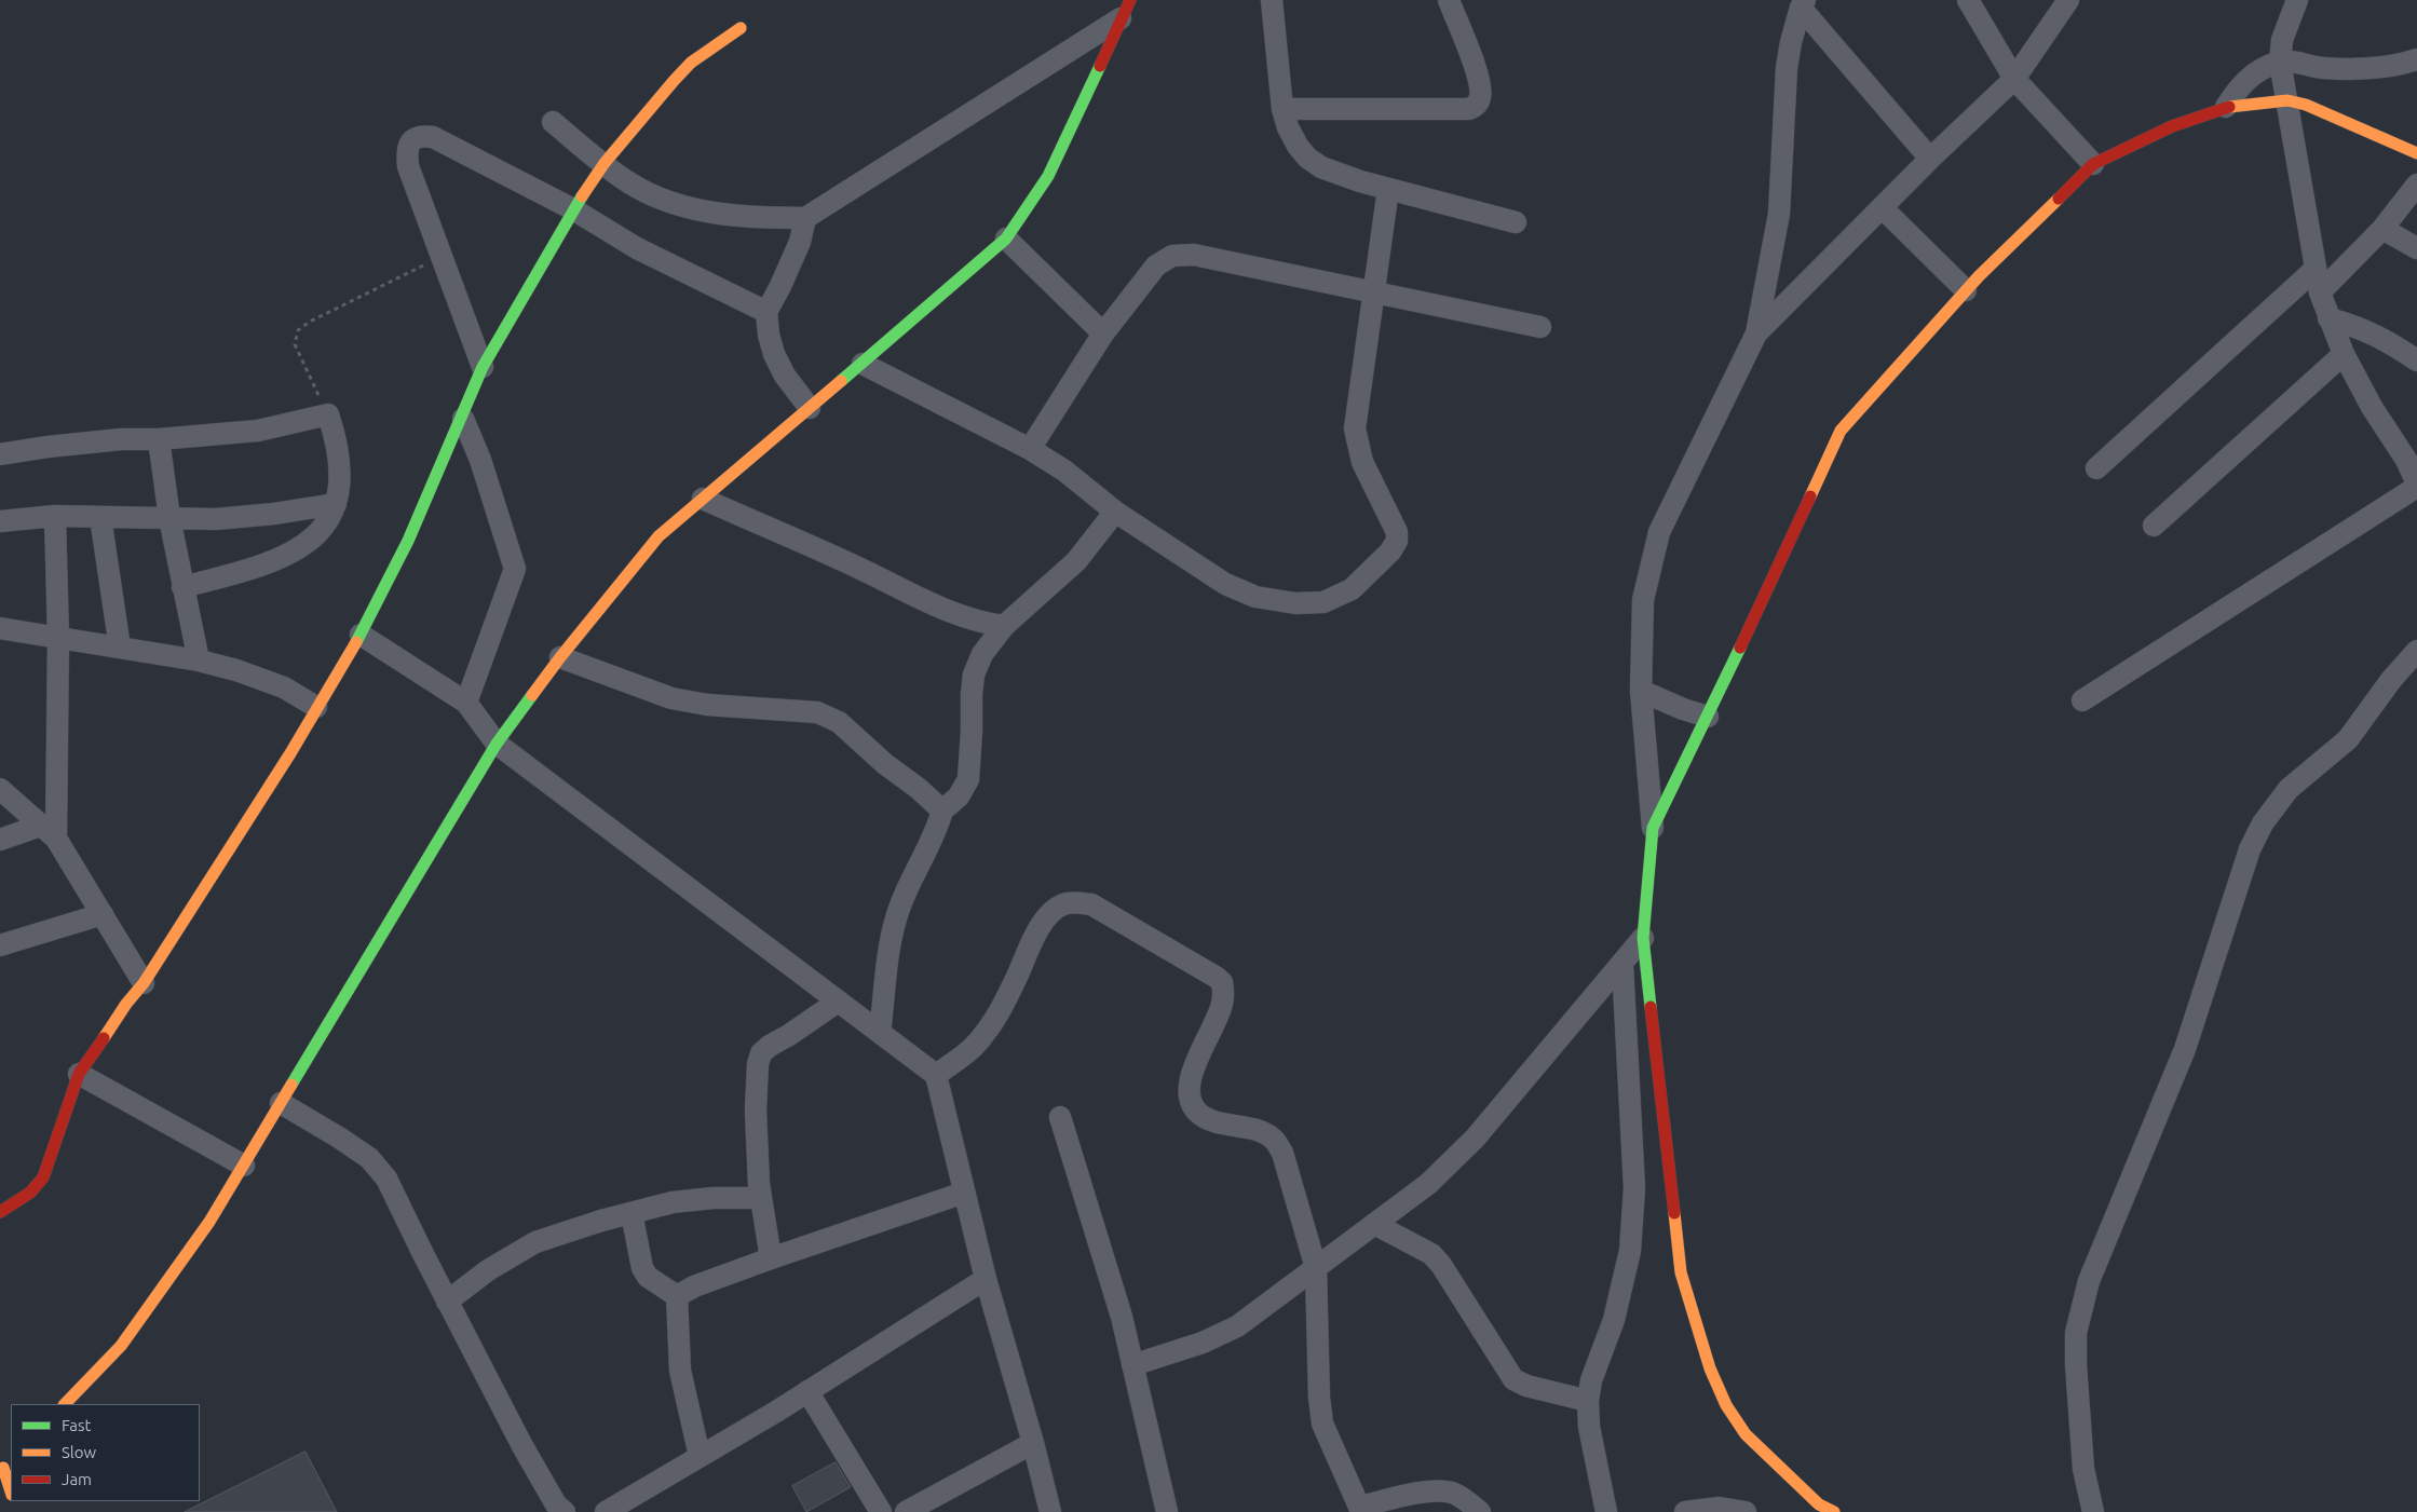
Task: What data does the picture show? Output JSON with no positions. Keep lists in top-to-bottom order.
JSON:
{
  "legend": ["Fast", "Slow", "Jam"]
}
